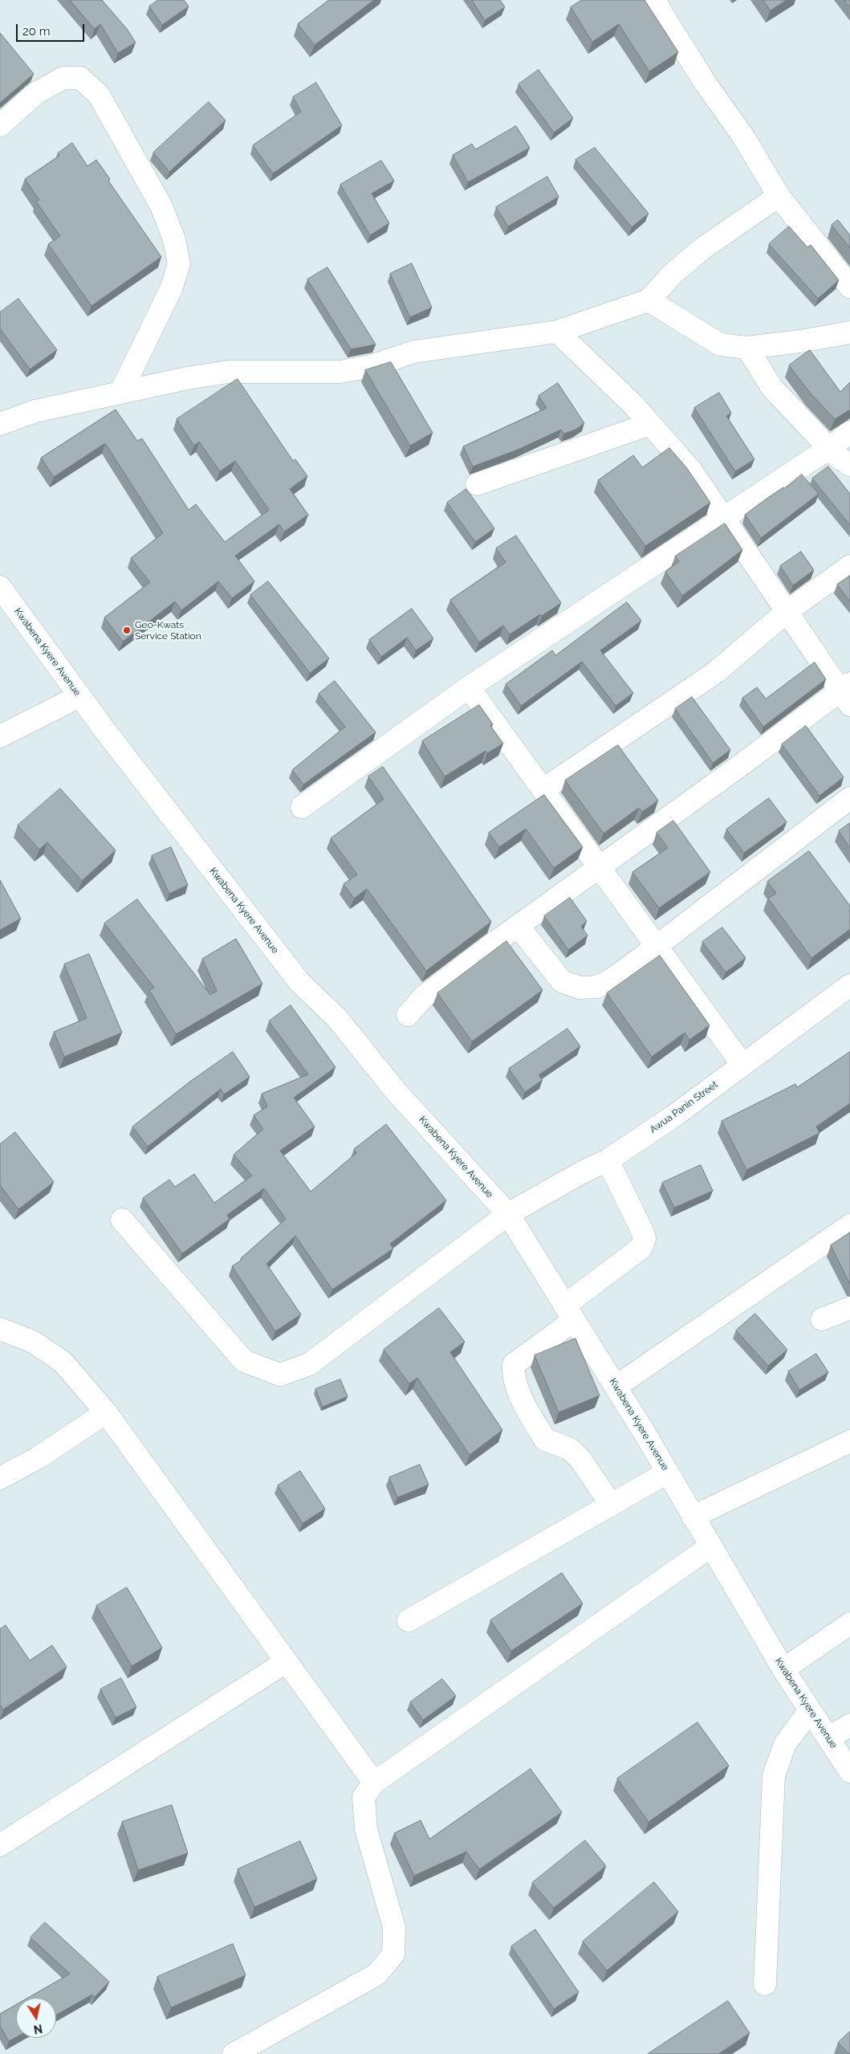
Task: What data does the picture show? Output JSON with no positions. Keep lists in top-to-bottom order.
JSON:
{
  "streets": {
    "street": ["Kwabena Kyere Avenue", "Awua Panin Street"]
  },
  "crossings": [
    ["Kwabena Kyere Avenue", "Awua Panin Street"]
  ],
  "places": ["Geo-Kwats Service Station"],
  "scale_bar": "20 m",
  "north": "bottom"
}
